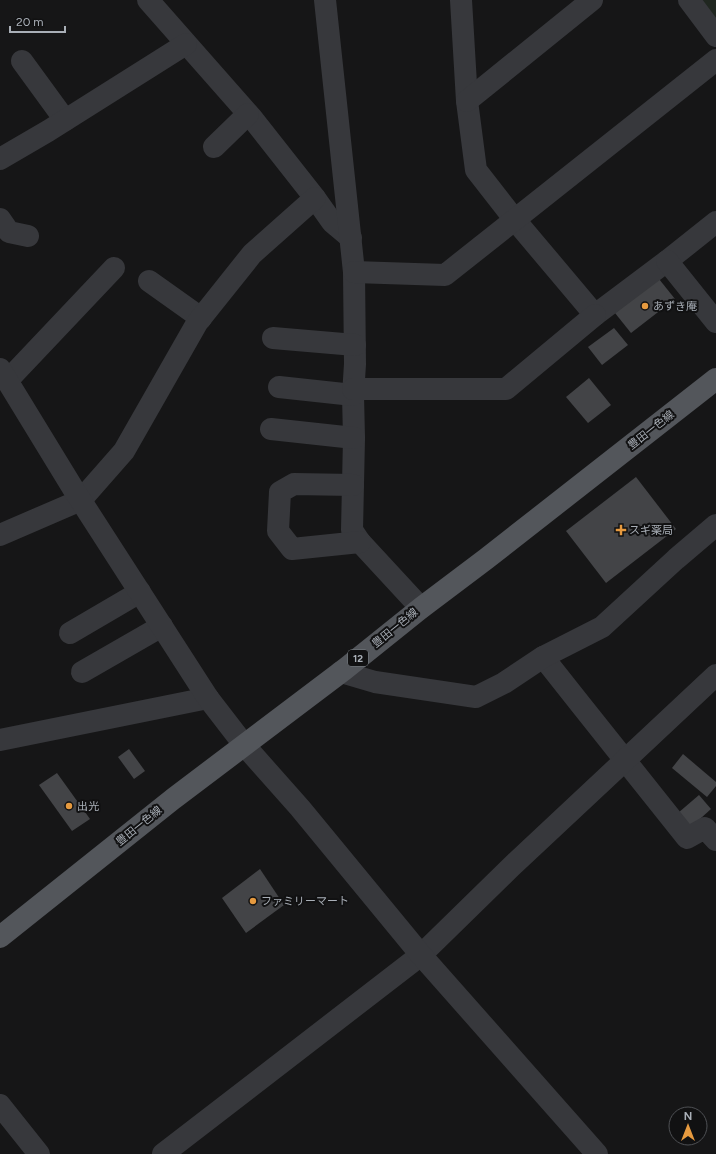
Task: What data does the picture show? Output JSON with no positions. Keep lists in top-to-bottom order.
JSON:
{
  "streets": {
    "main road": ["豊田一色線", "12"]
  },
  "places": {
    "other": ["あずき庵", "出光", "ファミリーマート"],
    "health": ["スギ薬局"]
  },
  "scale_bar": "20 m",
  "north": "top"
}
